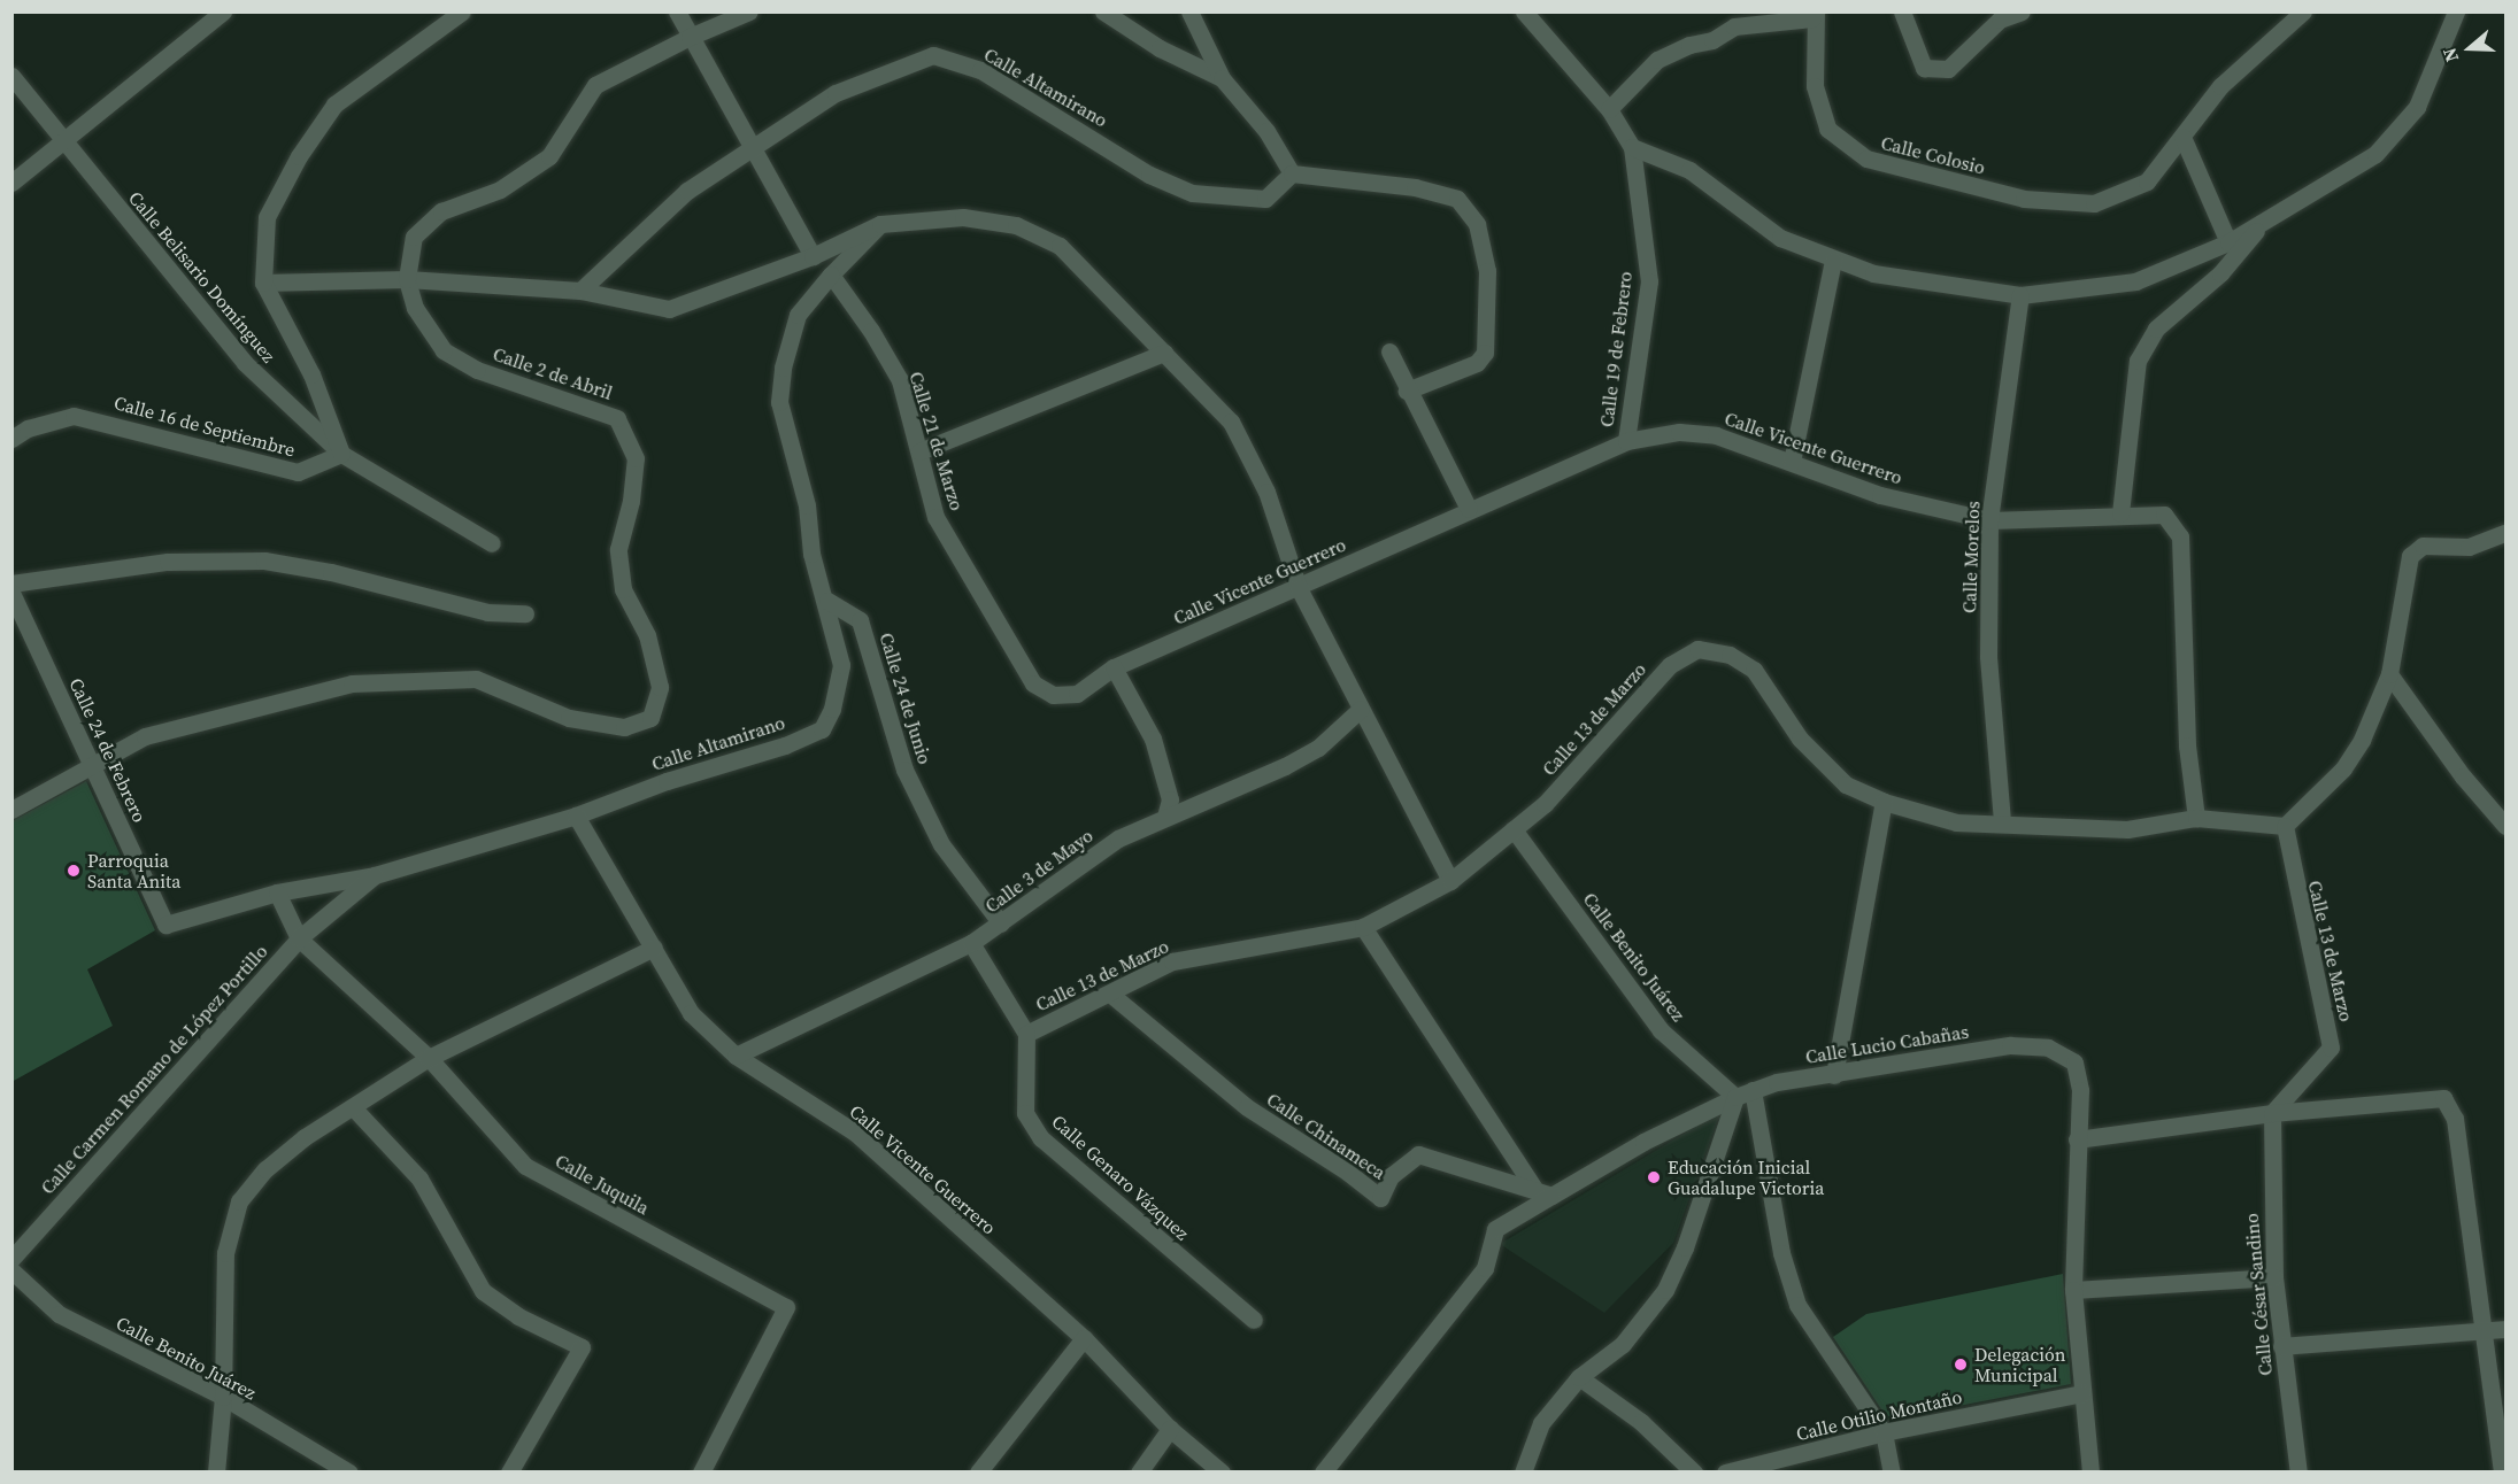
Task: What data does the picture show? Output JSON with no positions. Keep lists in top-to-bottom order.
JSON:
{
  "streets": {
    "street": [
      "Calle Altamirano",
      "Calle Colosio",
      "Calle Belisario Domínguez",
      "Calle 19 de Febrero",
      "Calle 2 de Abril",
      "Calle 16 de Septiembre",
      "Calle 21 de Marzo",
      "Calle Vicente Guerrero",
      "Calle Morelos",
      "Calle 24 de Junio",
      "Calle 13 de Marzo",
      "Calle 24 de Febrero",
      "Calle 3 de Mayo",
      "Calle Benito Juárez",
      "Calle Lucio Cabañas",
      "Calle Carmen Romano de López Portillo",
      "Calle Chinameca",
      "Calle Genaro Vázquez",
      "Calle Juquila",
      "Calle César Sandino",
      "Calle Otilio Montaño"
    ]
  },
  "crossings": [
    ["Calle Altamirano", "Calle 21 de Marzo"],
    ["Calle Altamirano", "Calle Vicente Guerrero"],
    ["Calle Altamirano", "Calle 24 de Junio"],
    ["Calle Altamirano", "Calle 24 de Febrero"],
    ["Calle Altamirano", "Calle Carmen Romano de López Portillo"],
    ["Calle Colosio", "Calle 19 de Febrero"],
    ["Calle Belisario Domínguez", "Calle 16 de Septiembre"],
    ["Calle 19 de Febrero", "Calle Vicente Guerrero"],
    ["Calle 2 de Abril", "Calle 24 de Febrero"],
    ["Calle 21 de Marzo", "Calle Vicente Guerrero"],
    ["Calle Vicente Guerrero", "Calle Morelos"],
    ["Calle Vicente Guerrero", "Calle 13 de Marzo"],
    ["Calle Vicente Guerrero", "Calle 3 de Mayo"],
    ["Calle Morelos", "Calle 13 de Marzo"],
    ["Calle 24 de Junio", "Calle 3 de Mayo"],
    ["Calle 13 de Marzo", "Calle 3 de Mayo"],
    ["Calle 13 de Marzo", "Calle Benito Juárez"],
    ["Calle 13 de Marzo", "Calle Chinameca"],
    ["Calle 13 de Marzo", "Calle Genaro Vázquez"],
    ["Calle 13 de Marzo", "Calle César Sandino"],
    ["Calle Benito Juárez", "Calle Lucio Cabañas"],
    ["Calle Lucio Cabañas", "Calle Otilio Montaño"]
  ],
  "places": ["Parroquia Santa Anita", "Educación Inicial Guadalupe Victoria", "Delegación Municipal"],
  "north": "left"
}
